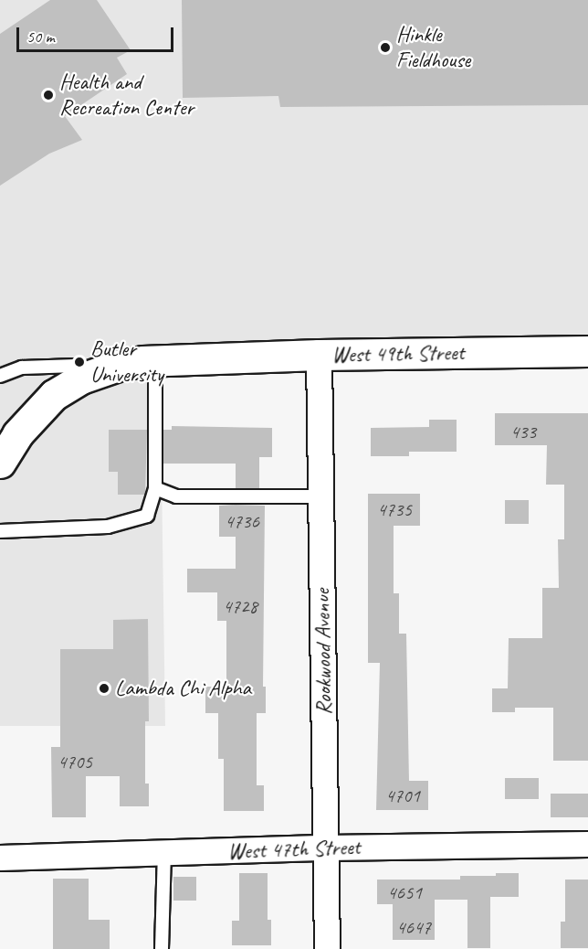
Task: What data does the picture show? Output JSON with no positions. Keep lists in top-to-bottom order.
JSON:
{
  "streets": {
    "street": ["West 49th Street", "Rookwood Avenue", "West 47th Street"]
  },
  "crossings": [
    ["West 49th Street", "Rookwood Avenue"],
    ["Rookwood Avenue", "West 47th Street"]
  ],
  "places": [
    "Hinkle Fieldhouse",
    "Health and Recreation Center",
    "Butler University",
    "Lambda Chi Alpha"
  ],
  "house_numbers": [
    "433",
    "4735",
    "4736",
    "4728",
    "4705",
    "4701",
    "4651",
    "4647"
  ],
  "scale_bar": "50 m"
}
